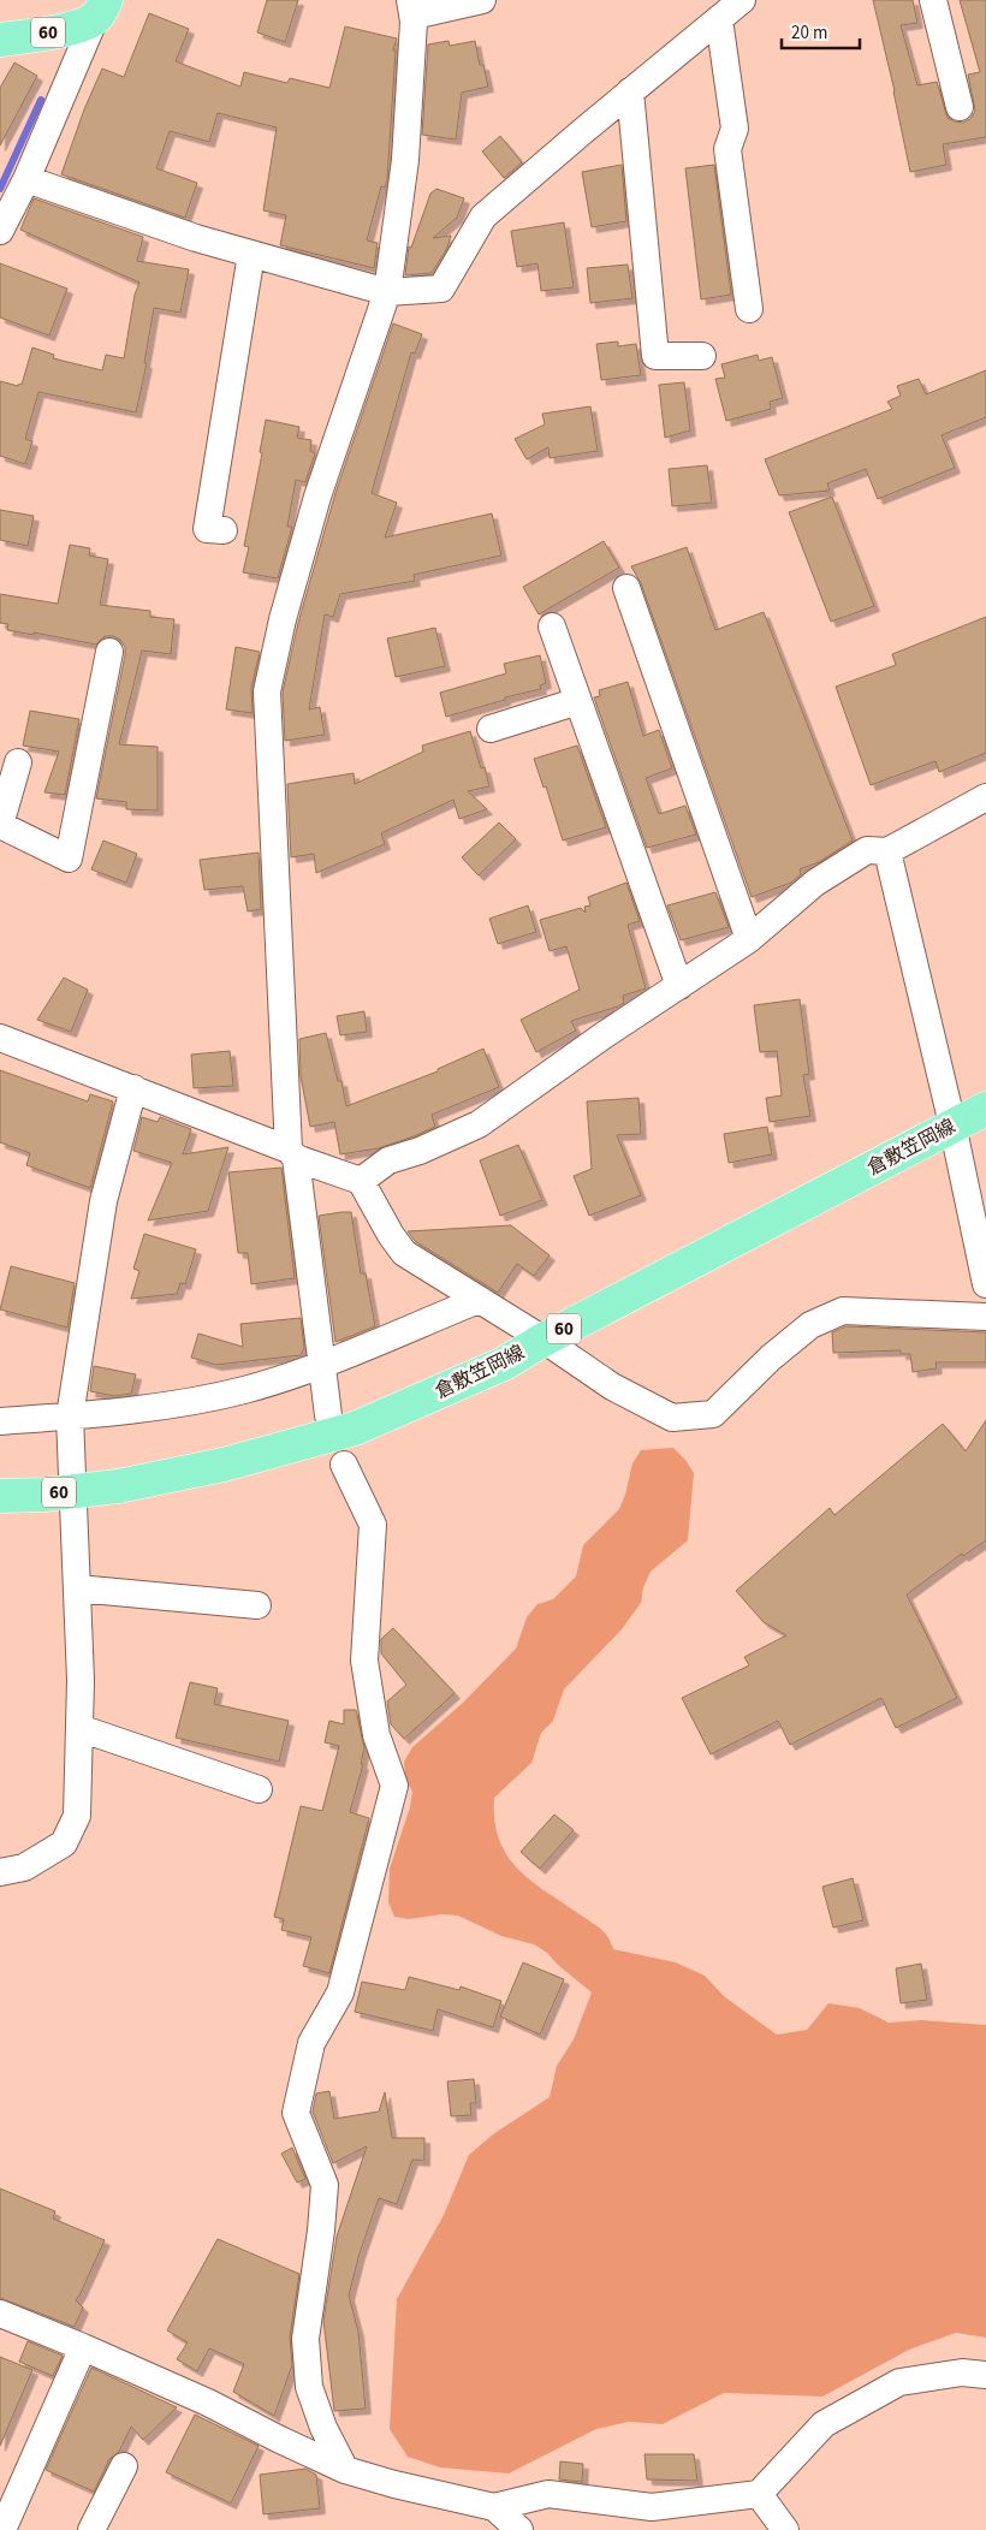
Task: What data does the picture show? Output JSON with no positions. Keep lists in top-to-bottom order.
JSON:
{
  "streets": {
    "main road": ["60", "倉敷笠岡線"]
  },
  "scale_bar": "20 m"
}
